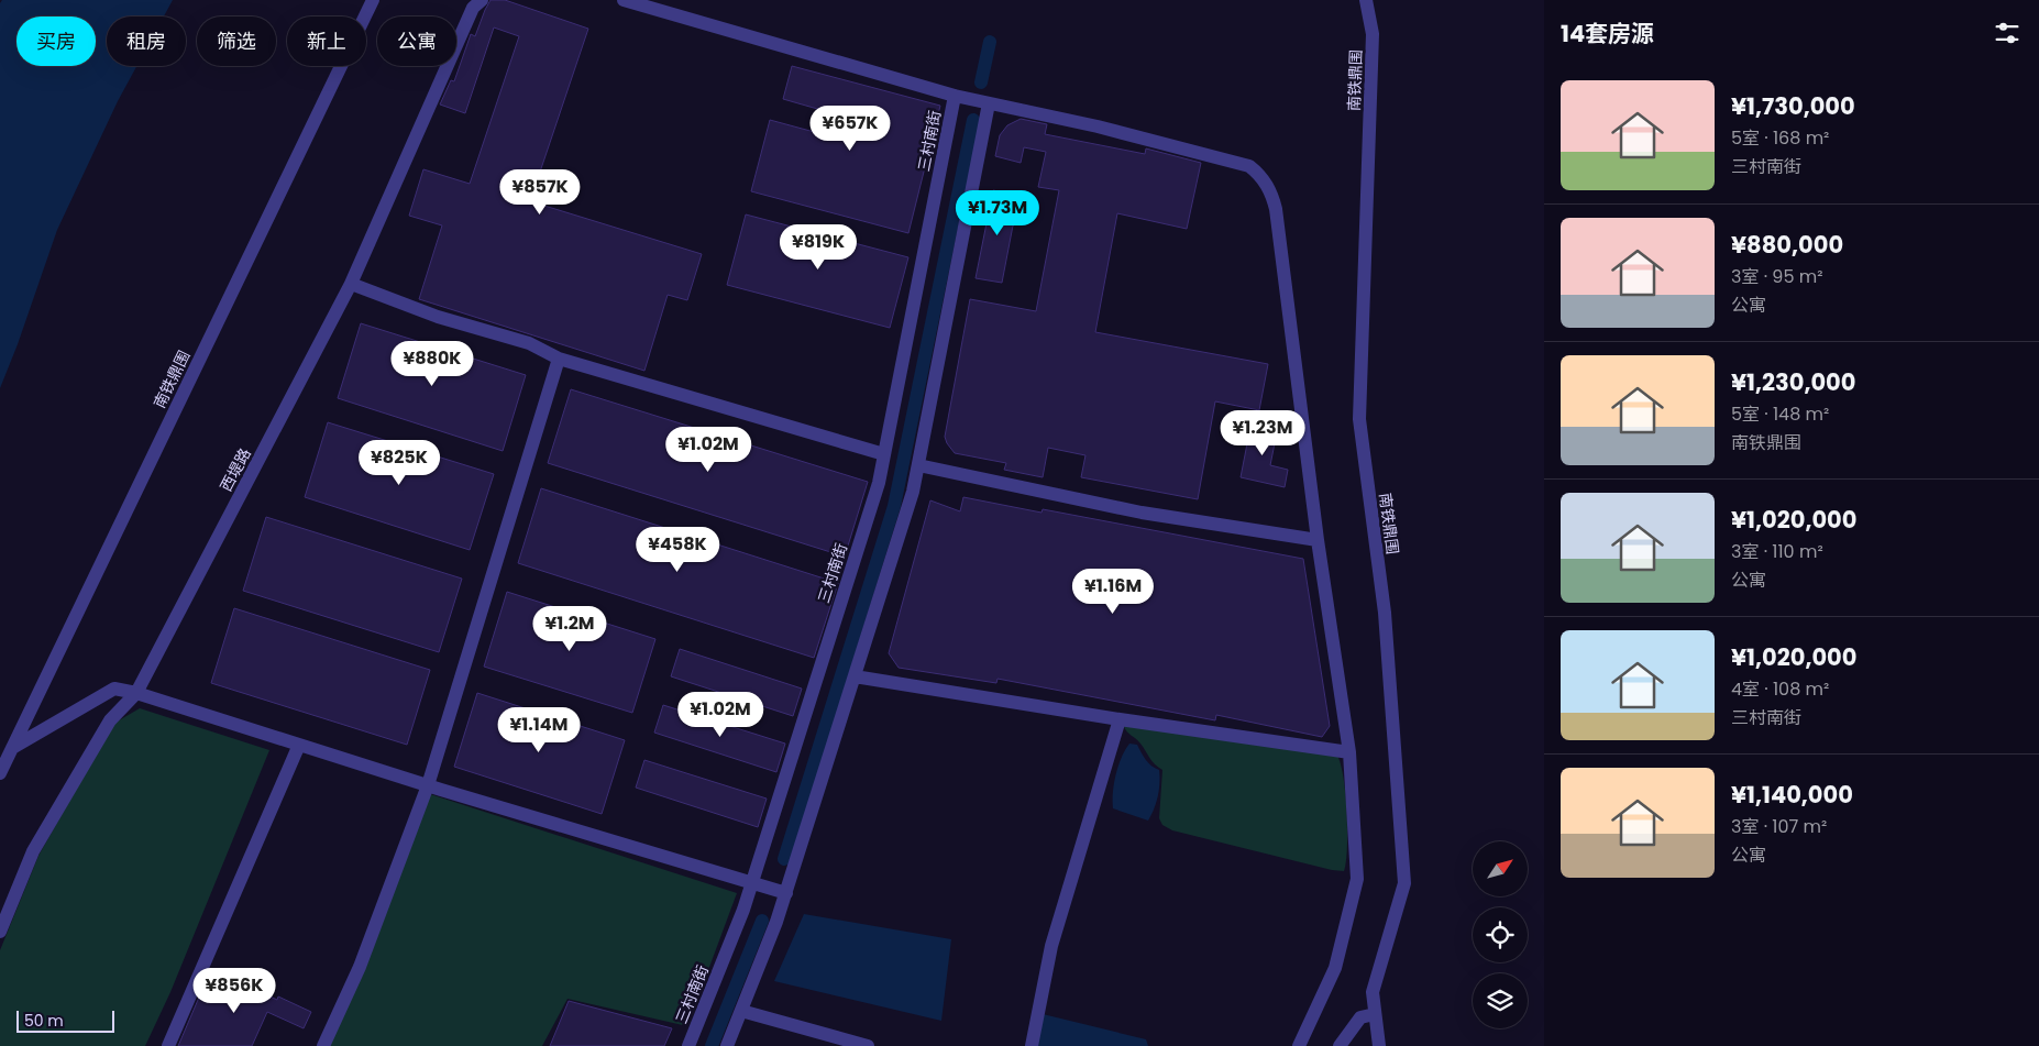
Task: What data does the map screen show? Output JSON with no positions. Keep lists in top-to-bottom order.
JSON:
{
  "streets": {
    "street": ["南铁鼎围", "三村南街", "西堤路"]
  },
  "scale_bar": "50 m",
  "north": "top right",
  "page": {
    "heading": "14套房源",
    "chip": [
      "买房",
      "租房",
      "筛选",
      "新上",
      "公寓"
    ],
    "list": [
      {
        "name": "¥1,730,000",
        "note": "5室 · 168 m² · 三村南街"
      },
      {
        "name": "¥880,000",
        "note": "3室 · 95 m² · 公寓"
      },
      {
        "name": "¥1,230,000",
        "note": "5室 · 148 m² · 南铁鼎围"
      },
      {
        "name": "¥1,020,000",
        "note": "3室 · 110 m² · 公寓"
      },
      {
        "name": "¥1,020,000",
        "note": "4室 · 108 m² · 三村南街"
      },
      {
        "name": "¥1,140,000",
        "note": "3室 · 107 m² · 公寓"
      }
    ],
    "price": [
      "¥657K",
      "¥857K",
      "¥1.73M",
      "¥819K",
      "¥880K",
      "¥1.23M",
      "¥1.02M",
      "¥825K",
      "¥458K",
      "¥1.16M",
      "¥1.2M",
      "¥1.02M",
      "¥1.14M",
      "¥856K"
    ],
    "scale": "50 m"
  }
}
